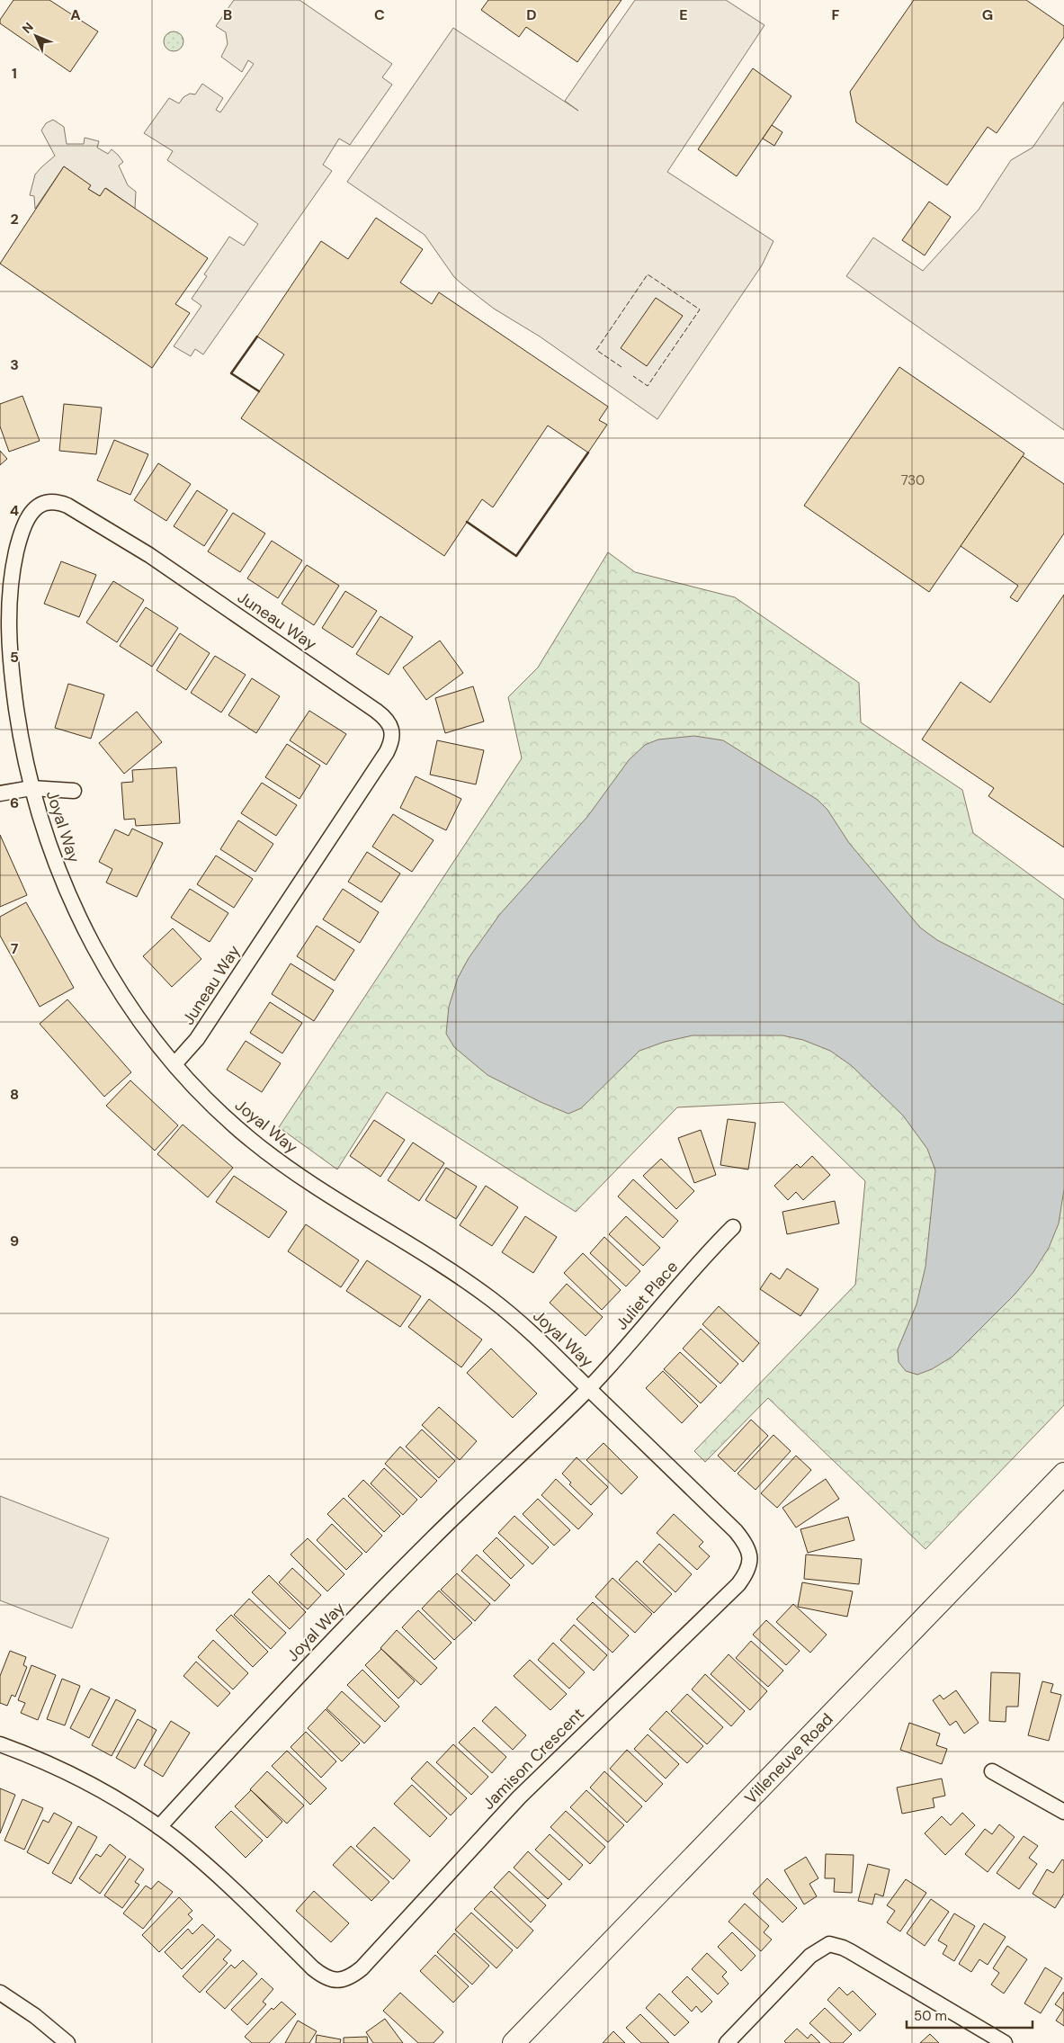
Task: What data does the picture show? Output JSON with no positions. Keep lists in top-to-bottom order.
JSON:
{
  "streets": {
    "main road": ["Villeneuve Road"],
    "street": [
      "Juneau Way",
      "Joyal Way",
      "Juliet Place",
      "Jamison Crescent"
    ]
  },
  "crossings": [
    ["Juneau Way", "Joyal Way"],
    ["Joyal Way", "Juliet Place"],
    ["Joyal Way", "Jamison Crescent"],
    ["Juliet Place", "Jamison Crescent"]
  ],
  "house_numbers": ["730"],
  "scale_bar": "50 m",
  "north": "top left",
  "grid": {
    "columns": [
      "A",
      "B",
      "C",
      "D",
      "E",
      "F",
      "G"
    ],
    "rows": [
      "1",
      "2",
      "3",
      "4",
      "5",
      "6",
      "7",
      "8",
      "9"
    ]
  }
}
